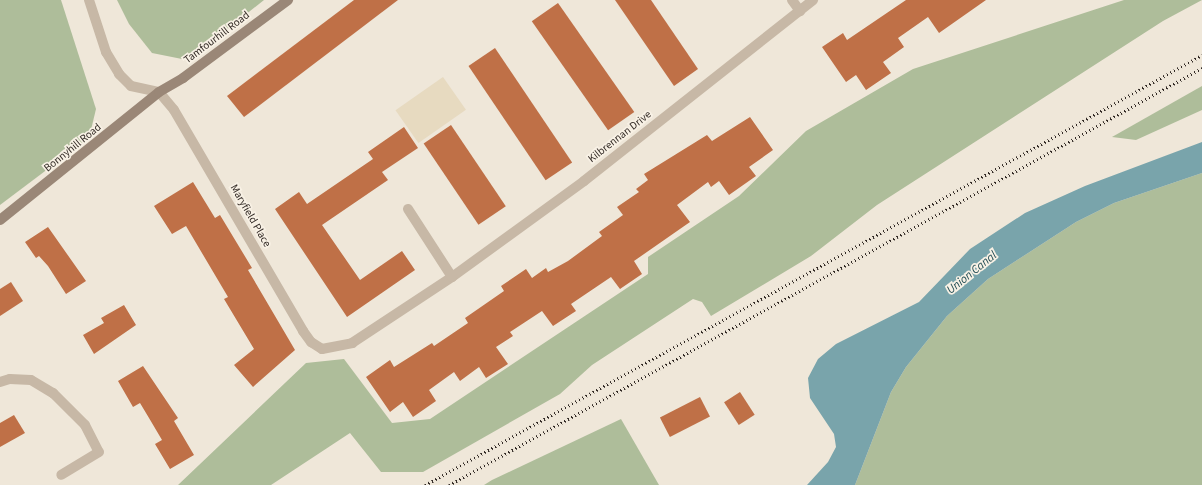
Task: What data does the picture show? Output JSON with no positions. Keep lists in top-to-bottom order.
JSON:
{
  "streets": {
    "main road": ["Tamfourhill Road", "Bonnyhill Road"],
    "street": ["Kilbrennan Drive", "Maryfield Place"]
  },
  "crossings": [
    ["Tamfourhill Road", "Bonnyhill Road"],
    ["Tamfourhill Road", "Maryfield Place"],
    ["Kilbrennan Drive", "Maryfield Place"],
    ["Bonnyhill Road", "Maryfield Place"]
  ],
  "water": ["Union Canal"]
}
